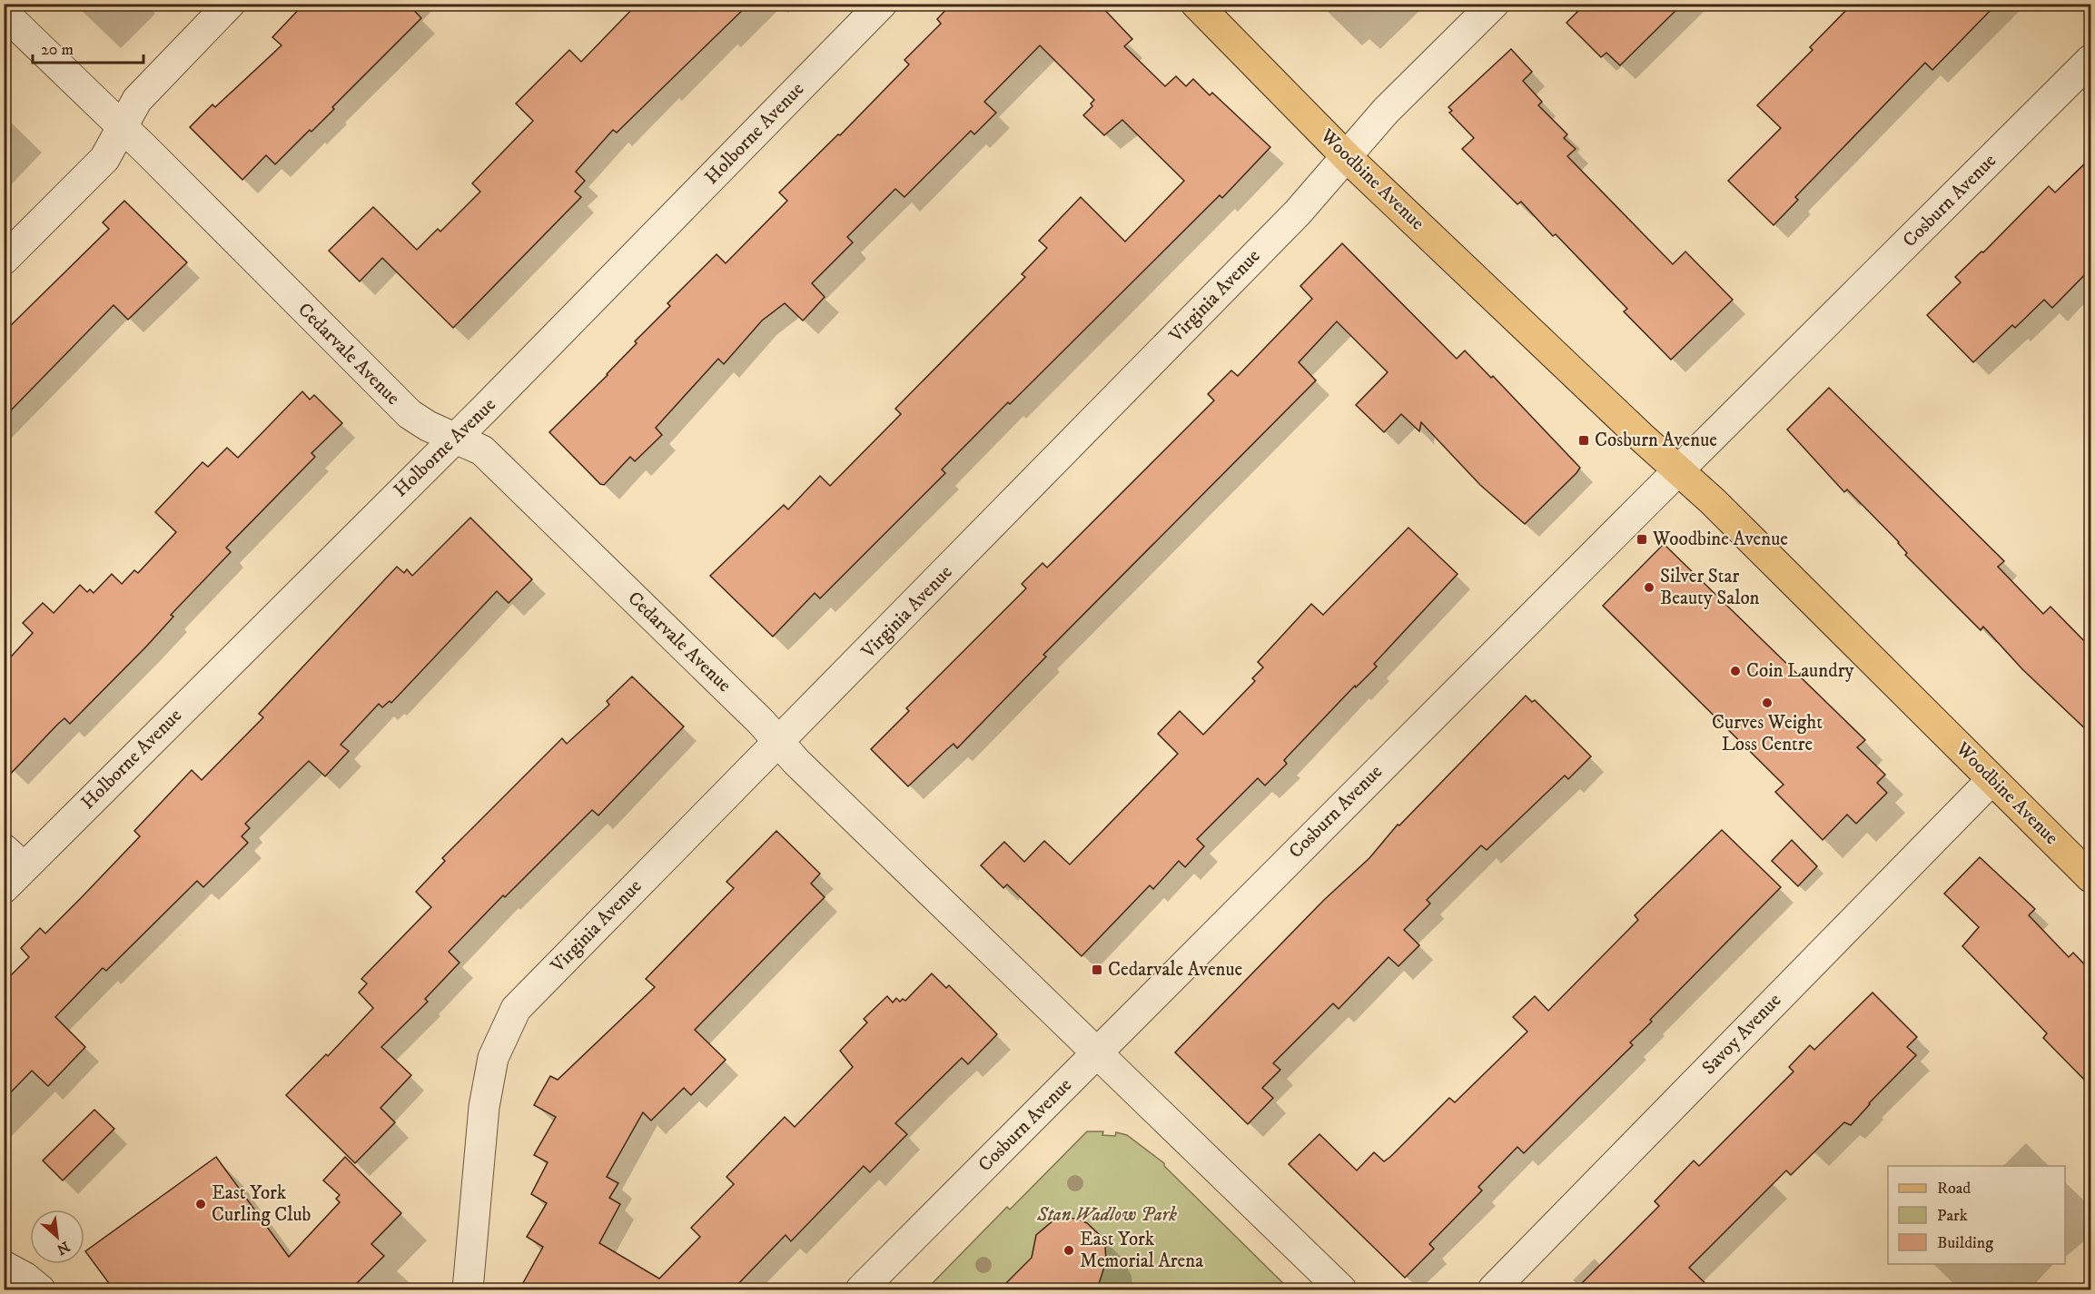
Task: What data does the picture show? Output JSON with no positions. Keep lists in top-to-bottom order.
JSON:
{
  "streets": {
    "main road": ["Woodbine Avenue"],
    "street": [
      "Holborne Avenue",
      "Cosburn Avenue",
      "Virginia Avenue",
      "Cedarvale Avenue",
      "Savoy Avenue"
    ]
  },
  "crossings": [
    ["Holborne Avenue", "Cedarvale Avenue"],
    ["Woodbine Avenue", "Cosburn Avenue"],
    ["Woodbine Avenue", "Virginia Avenue"],
    ["Woodbine Avenue", "Savoy Avenue"],
    ["Cosburn Avenue", "Cedarvale Avenue"],
    ["Virginia Avenue", "Cedarvale Avenue"]
  ],
  "parks": ["Stan Wadlow Park"],
  "places": {
    "transit": ["Cosburn Avenue", "Woodbine Avenue", "Cedarvale Avenue"],
    "other": [
      "Silver Star Beauty Salon",
      "Coin Laundry",
      "Curves Weight Loss Centre",
      "East York Curling Club",
      "East York Memorial Arena"
    ]
  },
  "legend": ["Road", "Park", "Building"],
  "scale_bar": "20 m",
  "north": "bottom right"
}
